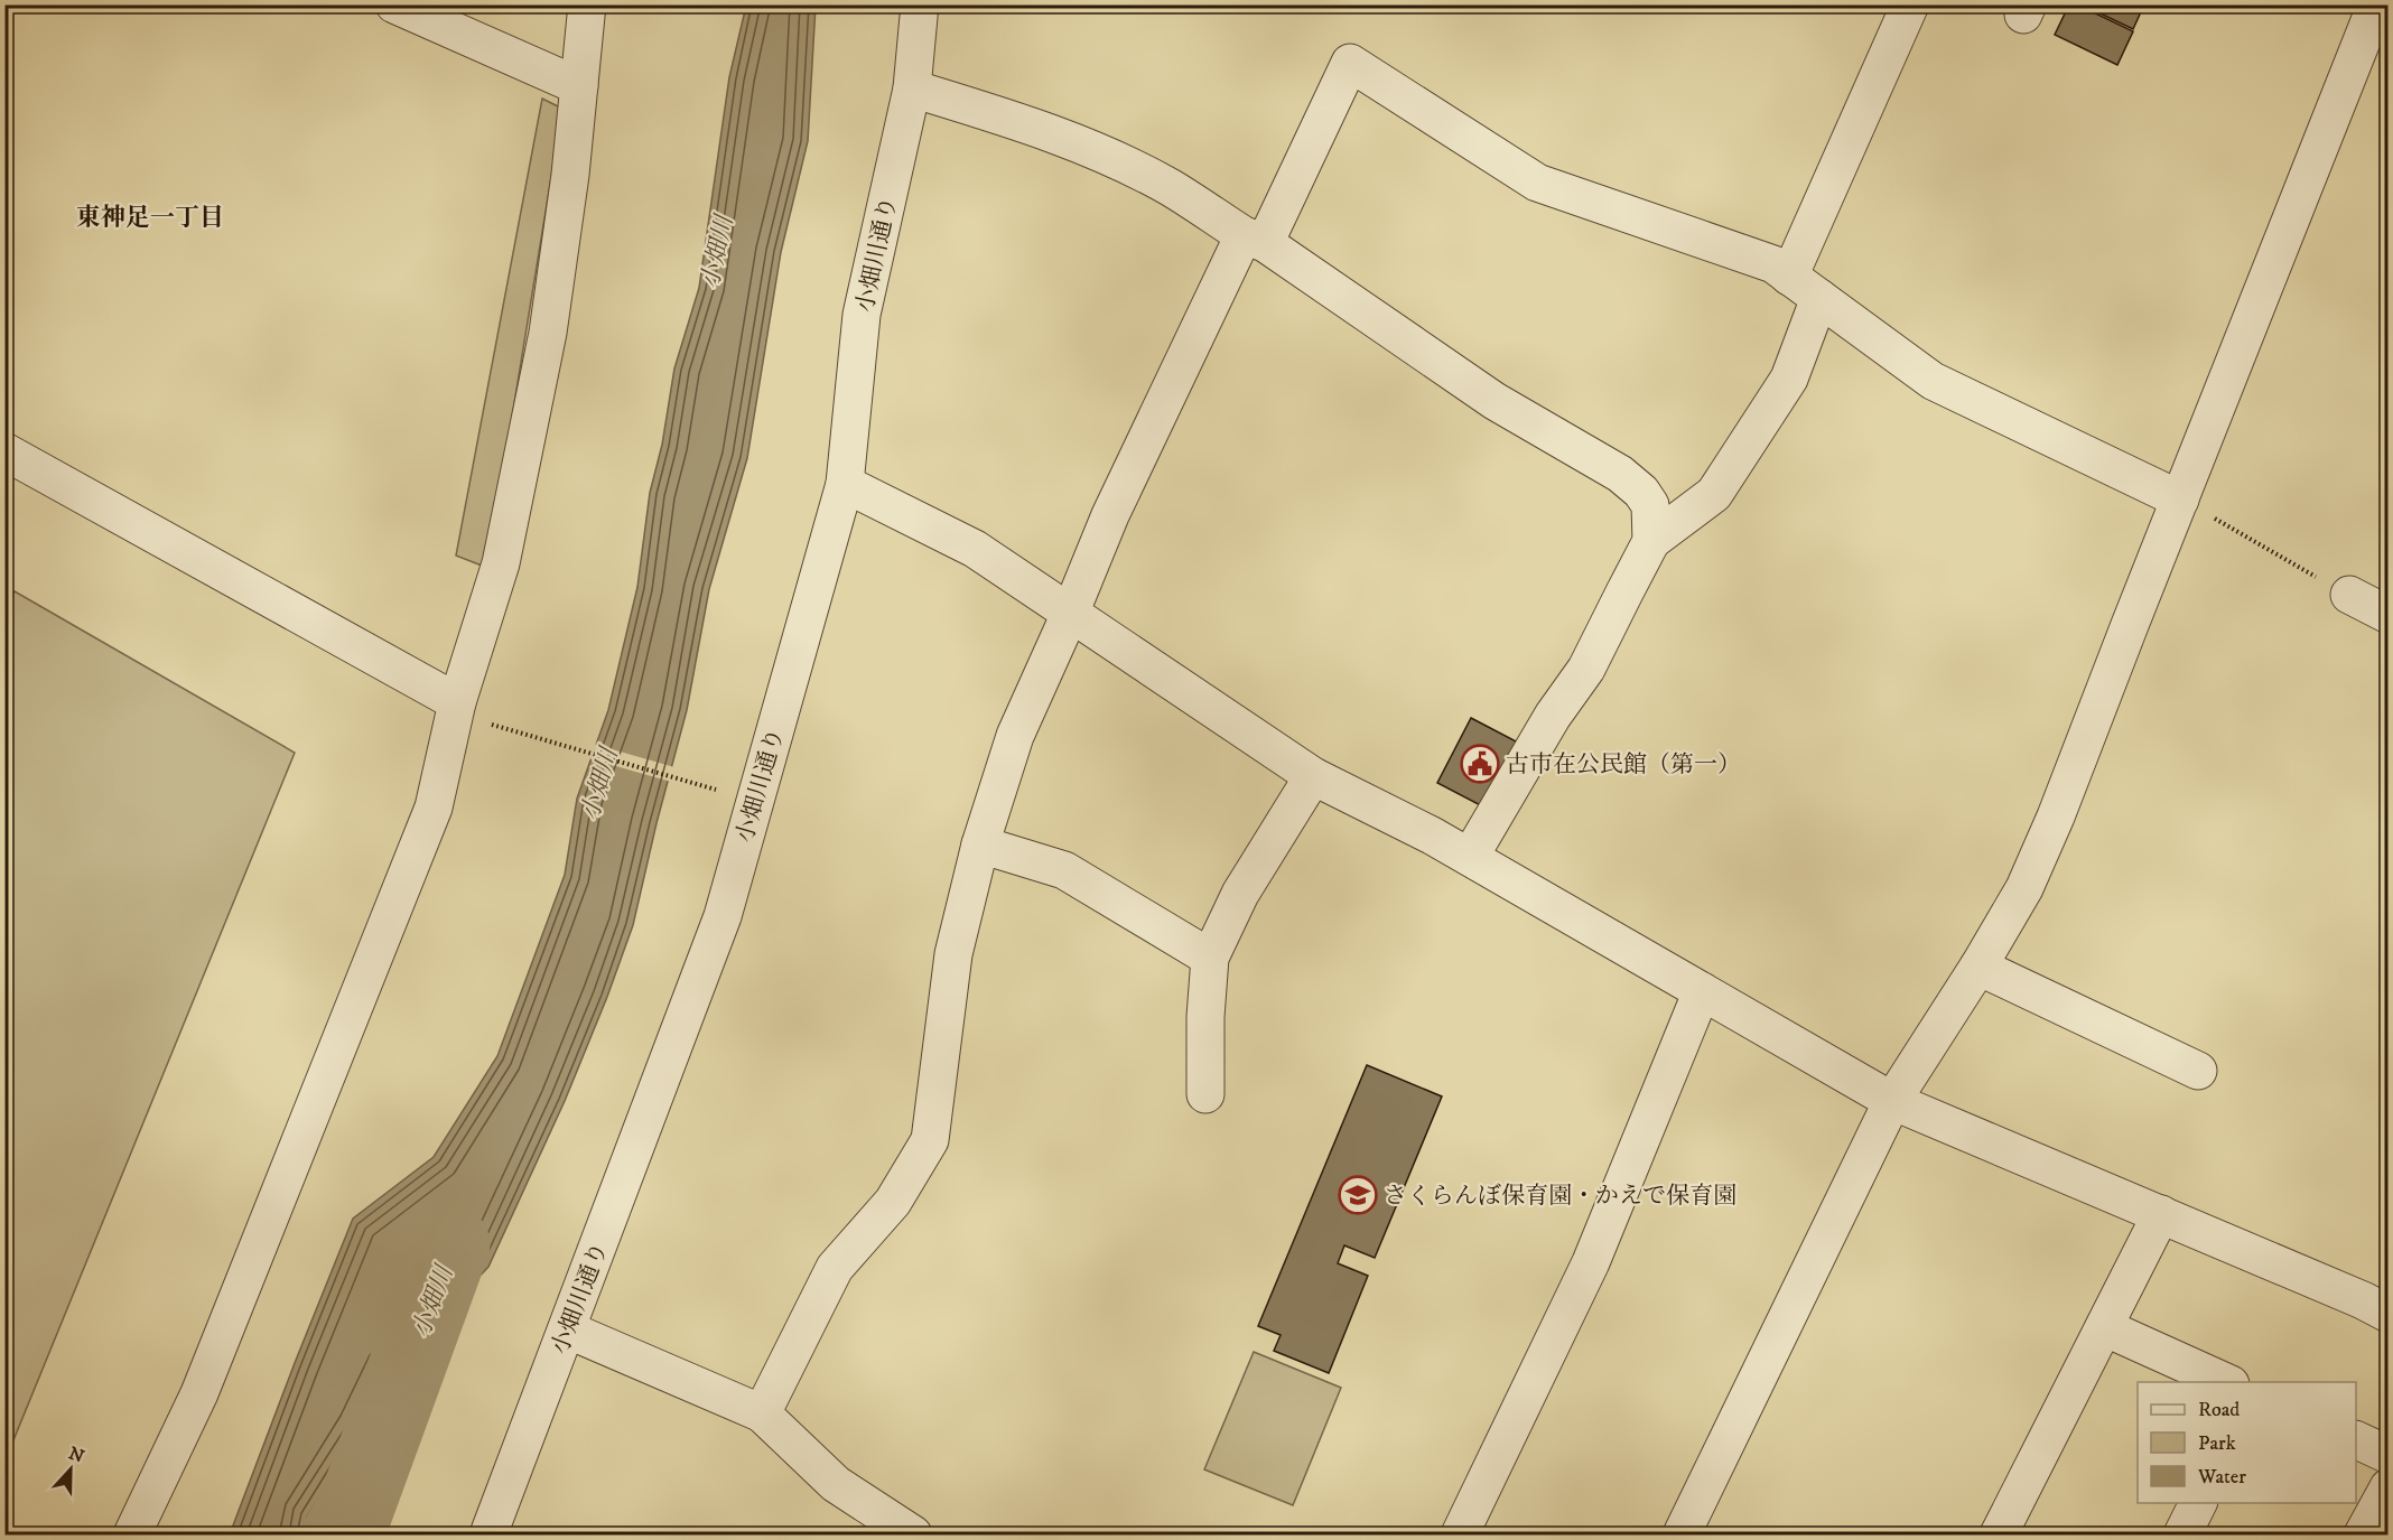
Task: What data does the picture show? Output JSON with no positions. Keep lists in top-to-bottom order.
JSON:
{
  "streets": {
    "street": ["小畑川通り"]
  },
  "districts": ["東神足一丁目"],
  "water": ["小畑川"],
  "places": {
    "public building": ["古市在公民館（第一）"],
    "school or university": ["さくらんぼ保育園・かえで保育園"]
  },
  "legend": ["Road", "Park", "Water"],
  "north": "top"
}
